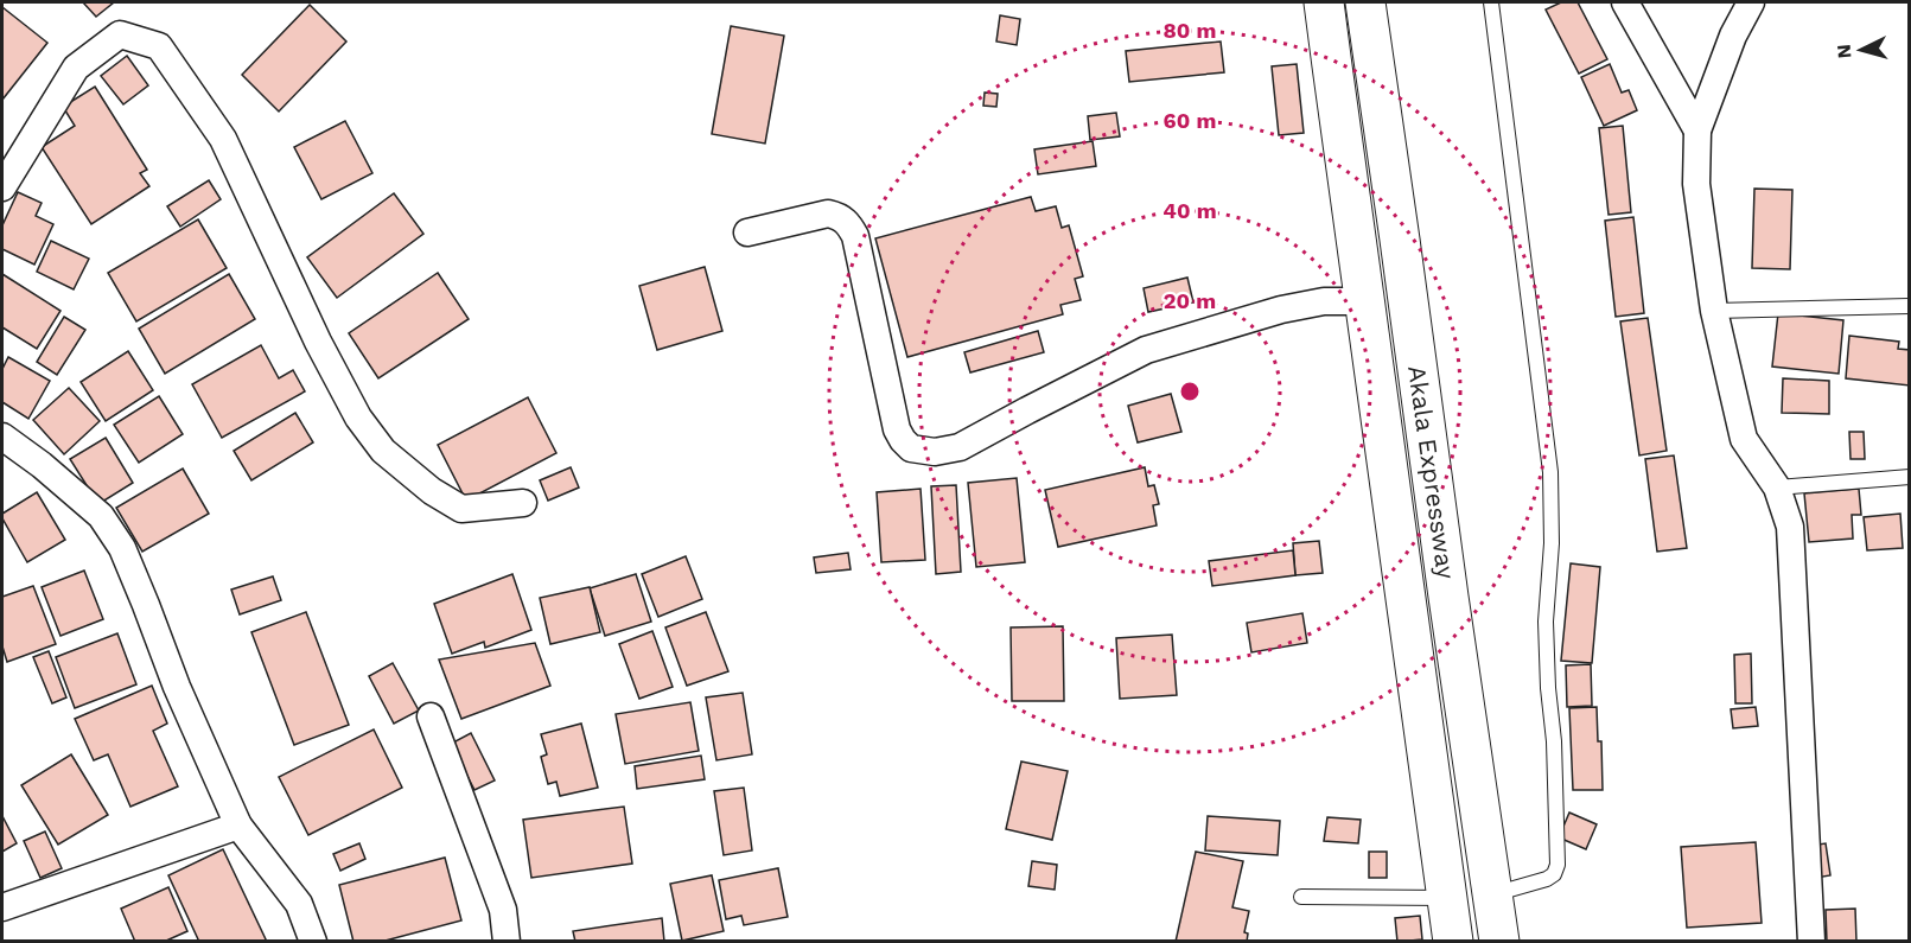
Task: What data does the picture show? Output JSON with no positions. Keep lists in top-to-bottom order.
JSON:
{
  "streets": {
    "main road": ["Akala Expressway"]
  },
  "north": "left",
  "rings": [
    "80 m",
    "60 m",
    "40 m",
    "20 m"
  ]
}
